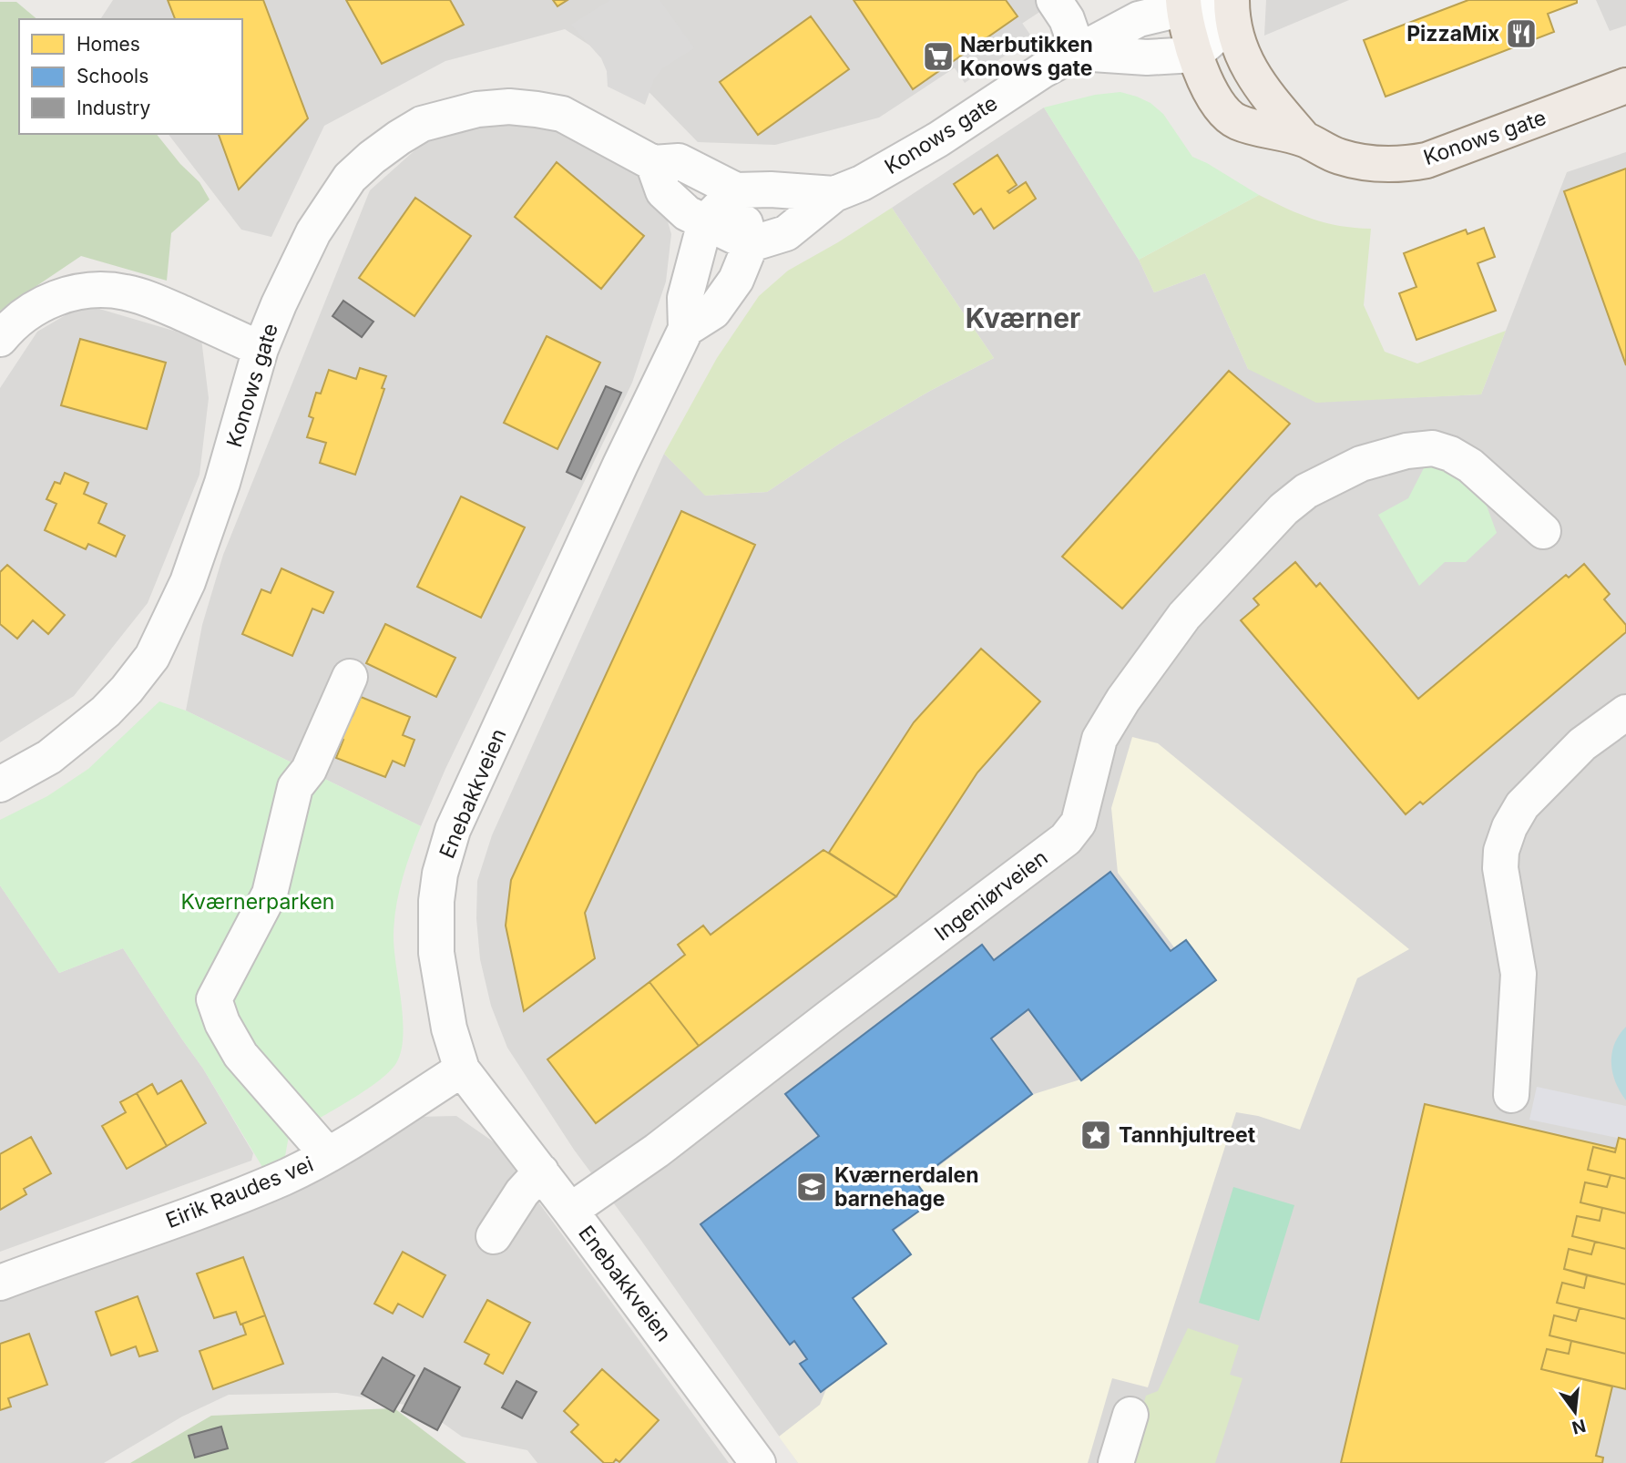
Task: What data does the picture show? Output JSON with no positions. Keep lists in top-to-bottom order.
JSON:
{
  "streets": {
    "main road": ["Konows gate"],
    "street": ["Enebakkveien", "Ingeniørveien", "Eirik Raudes vei"]
  },
  "crossings": [
    ["Konows gate", "Enebakkveien"],
    ["Enebakkveien", "Ingeniørveien"],
    ["Enebakkveien", "Eirik Raudes vei"]
  ],
  "districts": ["Kværner"],
  "parks": ["Kværnerparken"],
  "places": {
    "restaurant": ["PizzaMix"],
    "supermarket": ["Nærbutikken Konows gate"],
    "place": ["Tannhjultreet"],
    "school or university": ["Kværnerdalen barnehage"]
  },
  "legend": ["Homes", "Schools", "Industry"],
  "north": "bottom"
}
